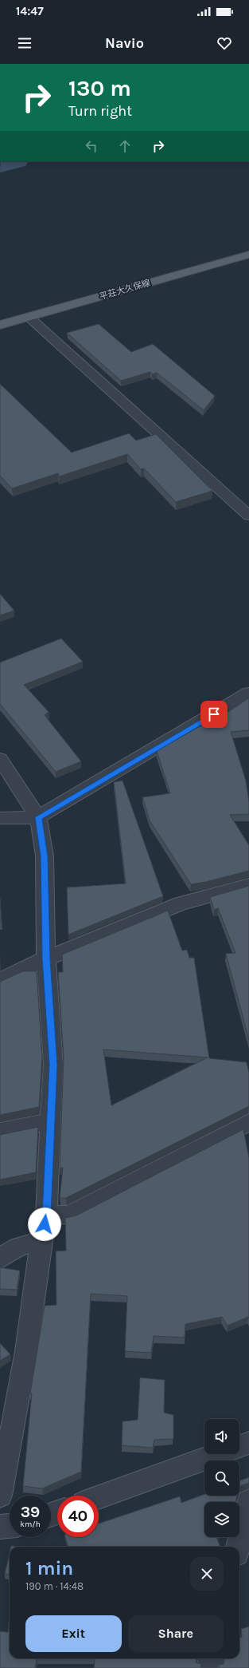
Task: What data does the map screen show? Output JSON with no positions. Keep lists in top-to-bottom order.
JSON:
{
  "streets": {
    "main road": ["平荘大久保線"]
  },
  "page": {
    "status": "14:47",
    "header": "Navio",
    "turn": ["130 m", "Turn right"],
    "speed": "39 km/h",
    "limit": "40",
    "heading": ["1 min", "190 m · 14:48"],
    "buttons": ["Exit", "Share"]
  }
}
